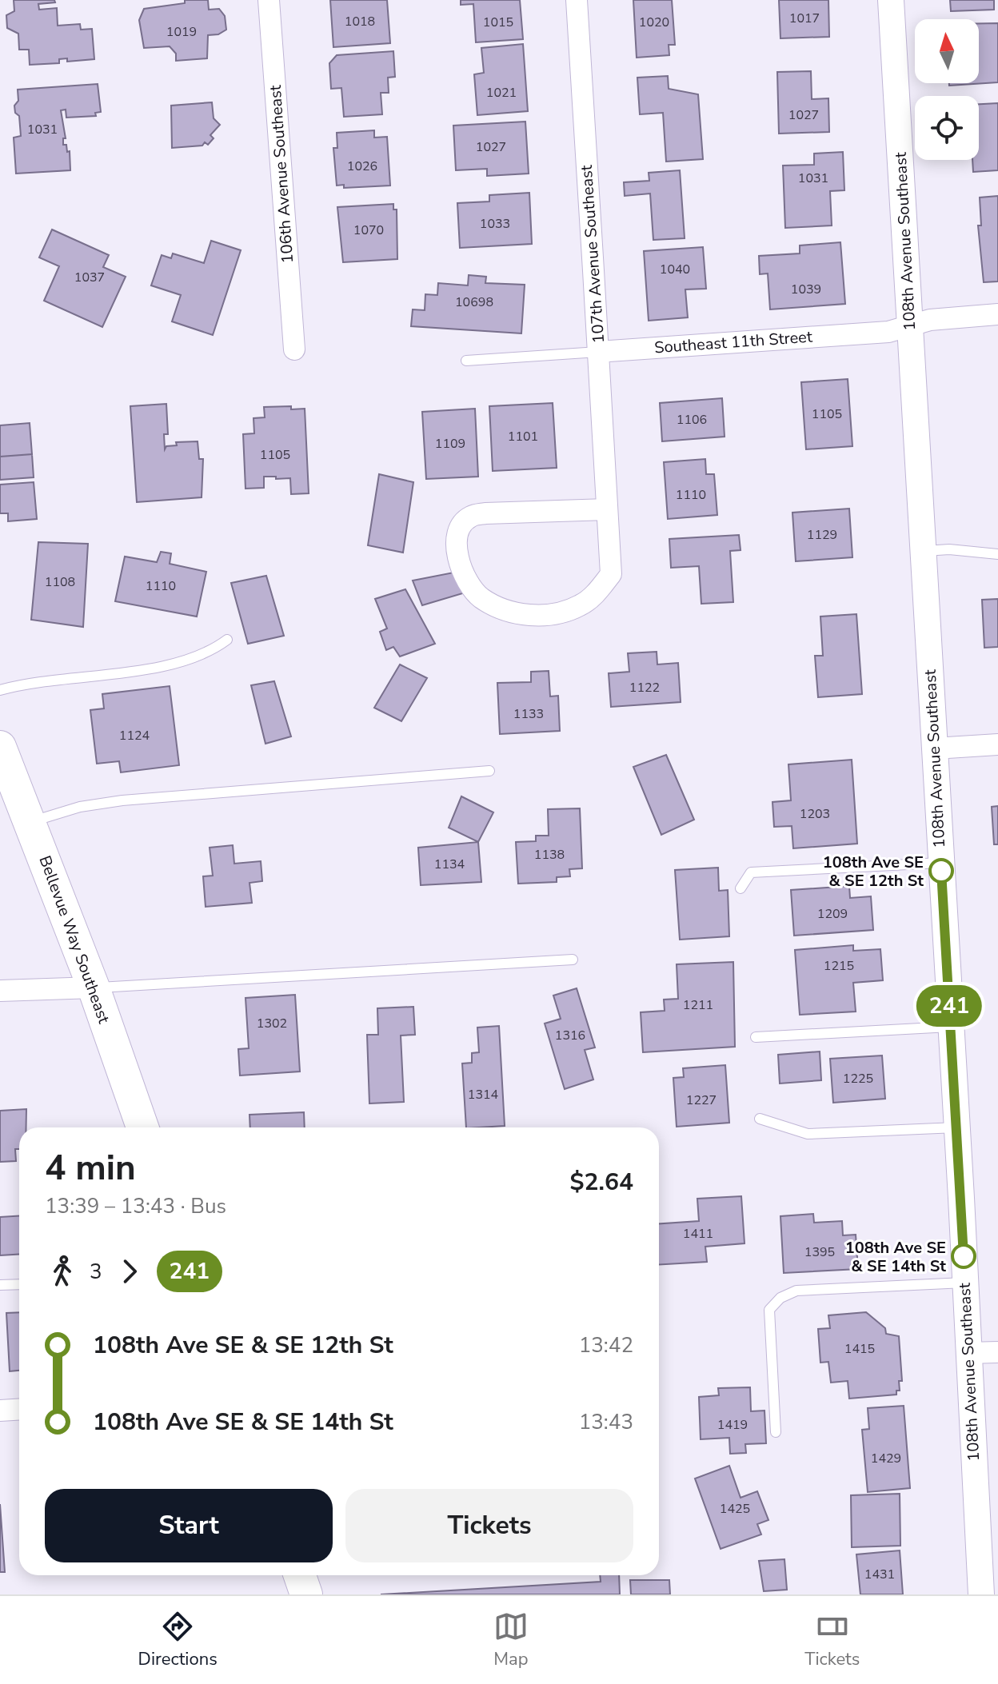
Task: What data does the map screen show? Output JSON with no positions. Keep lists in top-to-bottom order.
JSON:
{
  "streets": {
    "main road": ["Bellevue Way Southeast"],
    "street": [
      "106th Avenue Southeast",
      "108th Avenue Southeast",
      "107th Avenue Southeast",
      "Southeast 11th Street"
    ]
  },
  "crossings": [
    ["108th Avenue Southeast", "Southeast 11th Street"],
    ["107th Avenue Southeast", "Southeast 11th Street"]
  ],
  "places": ["108th Ave SE & SE 12th St", "108th Ave SE & SE 14th St"],
  "lines": ["bus line 241"],
  "house_numbers": [
    "1017",
    "1018",
    "1015",
    "1020",
    "1019",
    "1021",
    "1027",
    "1031",
    "1027",
    "1026",
    "1031",
    "1033",
    "1070",
    "1040",
    "1037",
    "1039",
    "10698",
    "1105",
    "1106",
    "1101",
    "1109",
    "1105",
    "1110",
    "1129",
    "1108",
    "1110",
    "1122",
    "1133",
    "1124",
    "1203",
    "1138",
    "1134",
    "1209",
    "1215",
    "1211",
    "1302",
    "1316",
    "1225",
    "1314",
    "1227",
    "1411",
    "1395",
    "1415",
    "1419",
    "1429",
    "1425",
    "1431"
  ],
  "north": "top",
  "page": {
    "on_map": "241",
    "heading": ["4 min", "13:39 – 13:43 · Bus", "$2.64"],
    "legs": ["3", "241"],
    "list": [
      {
        "name": "108th Ave SE & SE 12th St",
        "value": "13:42"
      },
      {
        "name": "108th Ave SE & SE 14th St",
        "value": "13:43"
      }
    ],
    "buttons": ["Start", "Tickets"],
    "tabs": ["Directions", "Map", "Tickets"]
  }
}
